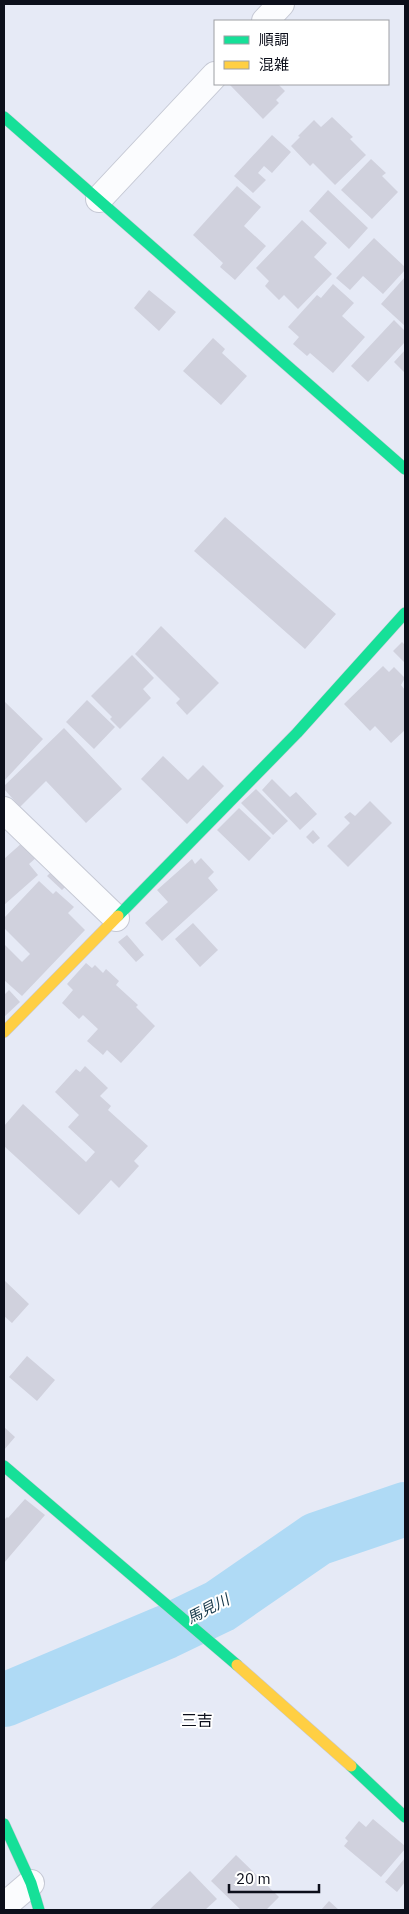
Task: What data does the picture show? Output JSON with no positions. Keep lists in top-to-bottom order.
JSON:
{
  "districts": ["三吉"],
  "water": ["馬見川"],
  "legend": ["順調", "混雑"],
  "scale_bar": "20 m"
}
